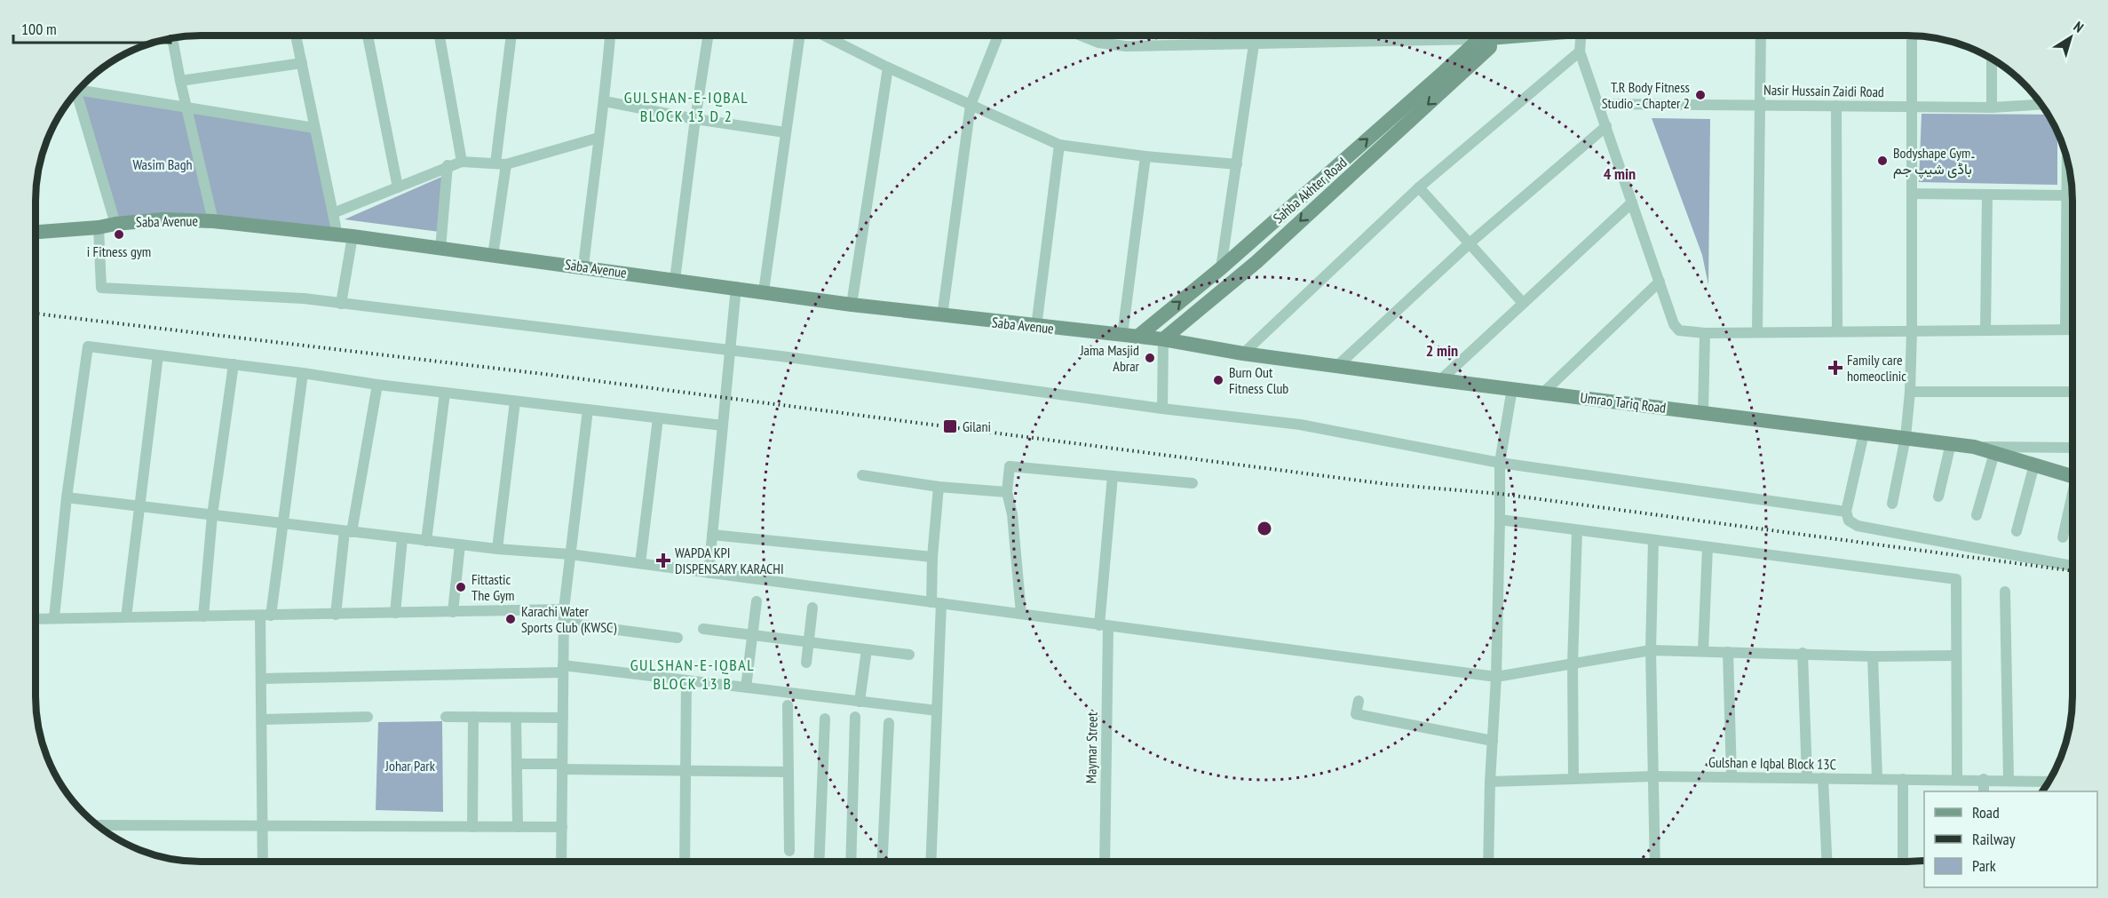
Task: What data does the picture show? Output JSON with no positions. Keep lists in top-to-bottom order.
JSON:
{
  "streets": {
    "main road": ["Sahba Akhter Road", "Saba Avenue", "Umrao Tariq Road"],
    "street": ["Nasir Hussain Zaidi Road", "Maymar Street", "Gulshan e Iqbal Block 13C"]
  },
  "crossings": [
    ["Sahba Akhter Road", "Saba Avenue"],
    ["Sahba Akhter Road", "Umrao Tariq Road"],
    ["Saba Avenue", "Umrao Tariq Road"]
  ],
  "districts": ["GULSHAN-E-IQBAL BLOCK 13 D 2", "GULSHAN-E-IQBAL BLOCK 13 B"],
  "parks": ["Wasim Bagh", "Johar Park"],
  "places": {
    "other": [
      "T.R Body Fitness Studio - Chapter 2",
      "Bodyshape Gym۔ باڈی شیپ جم",
      "i Fitness gym",
      "Jama Masjid Abrar",
      "Burn Out Fitness Club",
      "Fittastic The Gym",
      "Karachi Water Sports Club (KWSC)"
    ],
    "health": ["Family care homeoclinic", "WAPDA KPI DISPENSARY KARACHI"],
    "transit": ["Gilani"]
  },
  "legend": ["Road", "Railway", "Park"],
  "scale_bar": "100 m",
  "north": "top right",
  "rings": ["4 min", "2 min"]
}
